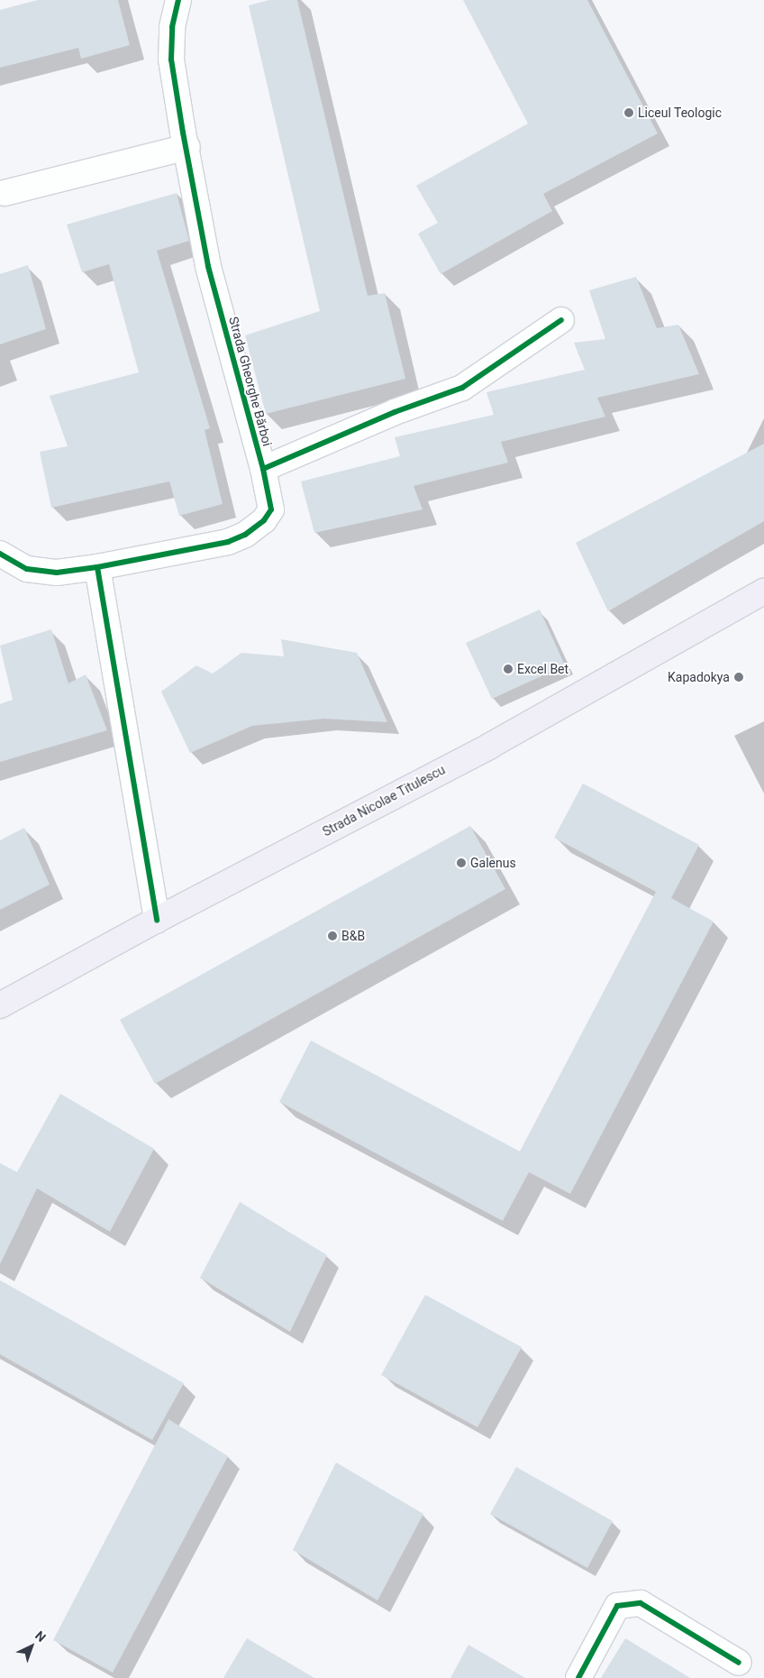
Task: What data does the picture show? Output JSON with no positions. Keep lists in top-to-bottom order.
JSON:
{
  "streets": {
    "main road": ["Strada Nicolae Titulescu"],
    "street": ["Strada Gheorghe Bărboi"]
  },
  "places": [
    "Liceul Teologic",
    "Excel Bet",
    "Kapadokya",
    "Galenus",
    "B&B"
  ],
  "north": "top right"
}
